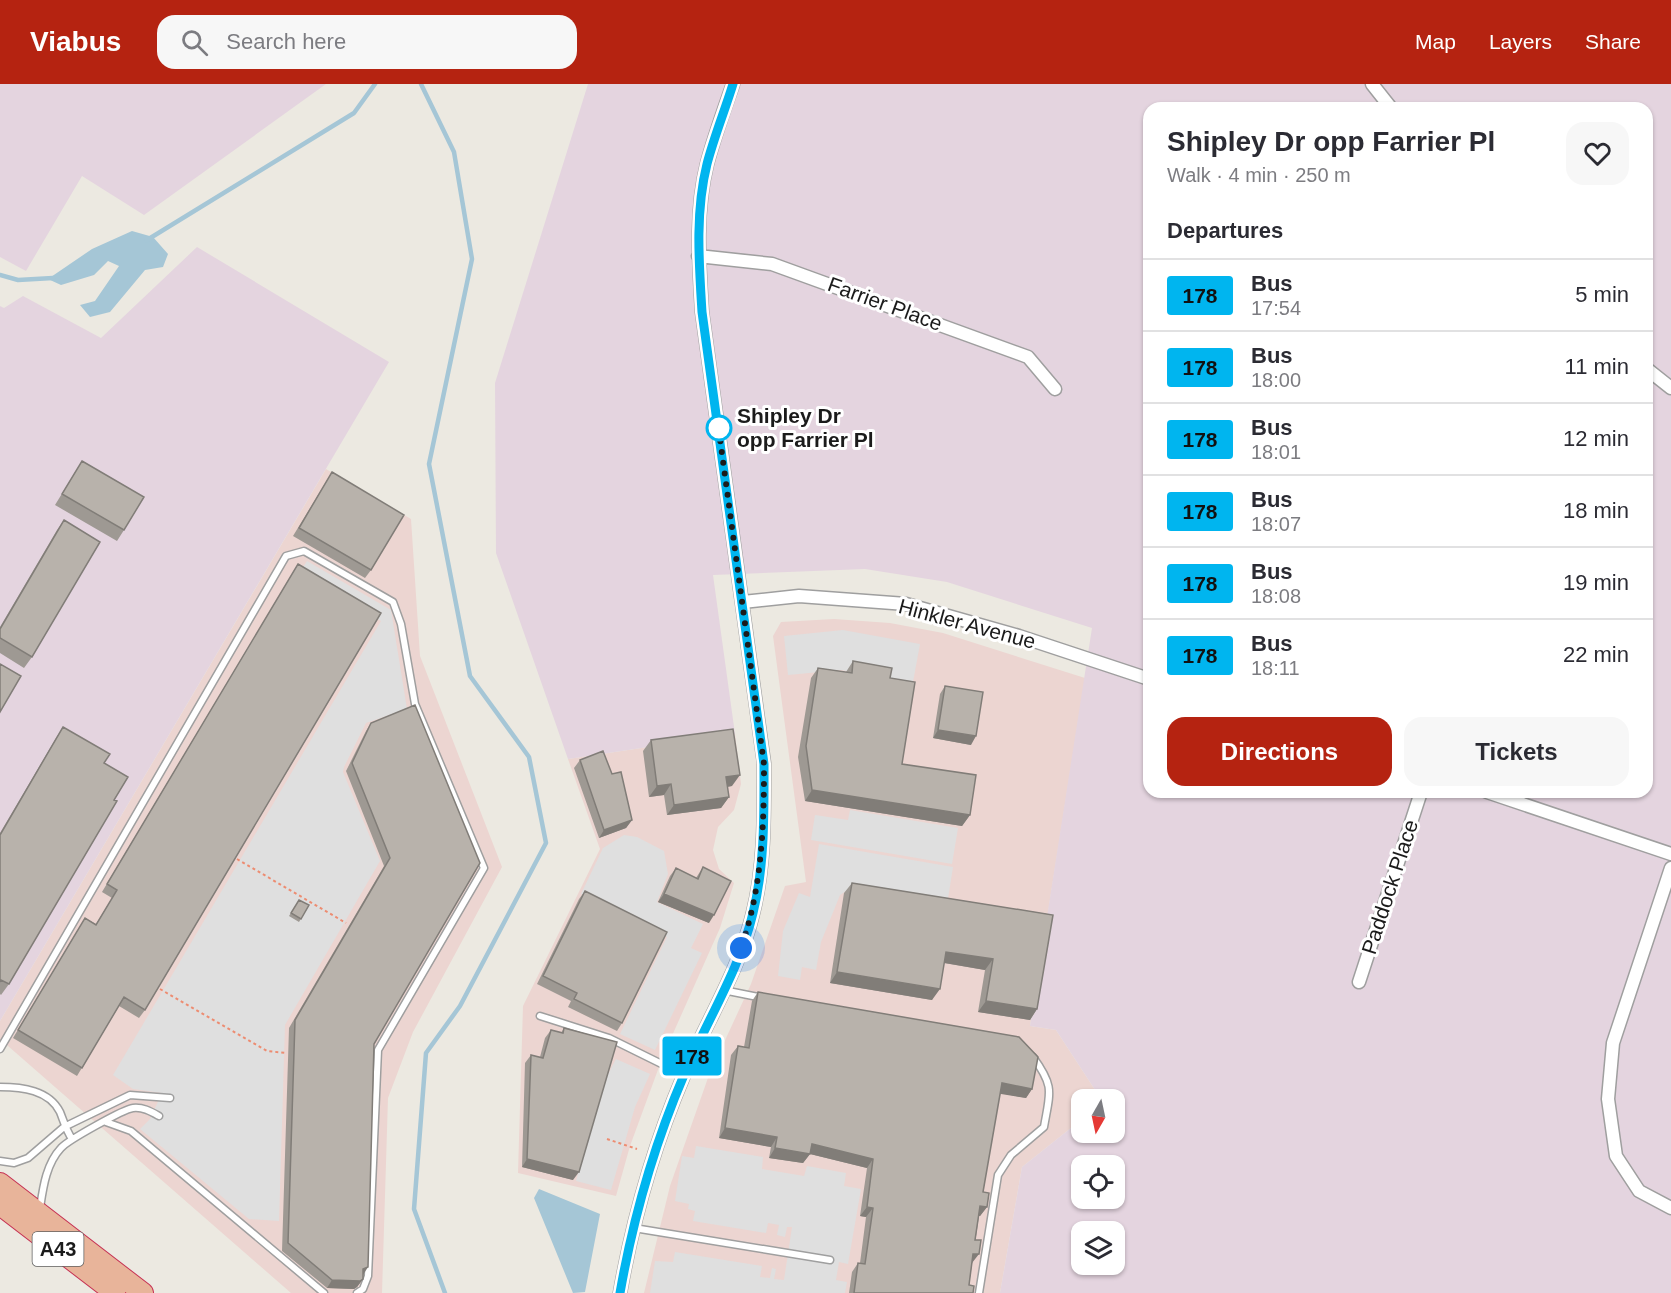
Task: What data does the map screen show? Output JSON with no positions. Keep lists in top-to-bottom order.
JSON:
{
  "streets": {
    "highway": ["A43"],
    "street": ["Farrier Place", "Hinkler Avenue", "Paddock Place"]
  },
  "places": ["Shipley Dr opp Farrier Pl"],
  "lines": ["bus line 178"],
  "north": "bottom",
  "page": {
    "header": "Viabus",
    "search": "Search here",
    "nav": ["Map", "Layers", "Share"],
    "on_map": "178",
    "heading": [
      ["Shipley Dr opp Farrier Pl", "Walk · 4 min · 250 m"],
      "Departures"
    ],
    "list": [
      {
        "mark": "178",
        "name": "Bus",
        "note": "17:54",
        "value": "5 min"
      },
      {
        "mark": "178",
        "name": "Bus",
        "note": "18:00",
        "value": "11 min"
      },
      {
        "mark": "178",
        "name": "Bus",
        "note": "18:01",
        "value": "12 min"
      },
      {
        "mark": "178",
        "name": "Bus",
        "note": "18:07",
        "value": "18 min"
      },
      {
        "mark": "178",
        "name": "Bus",
        "note": "18:08",
        "value": "19 min"
      },
      {
        "mark": "178",
        "name": "Bus",
        "note": "18:11",
        "value": "22 min"
      }
    ],
    "buttons": ["Directions", "Tickets"]
  }
}
